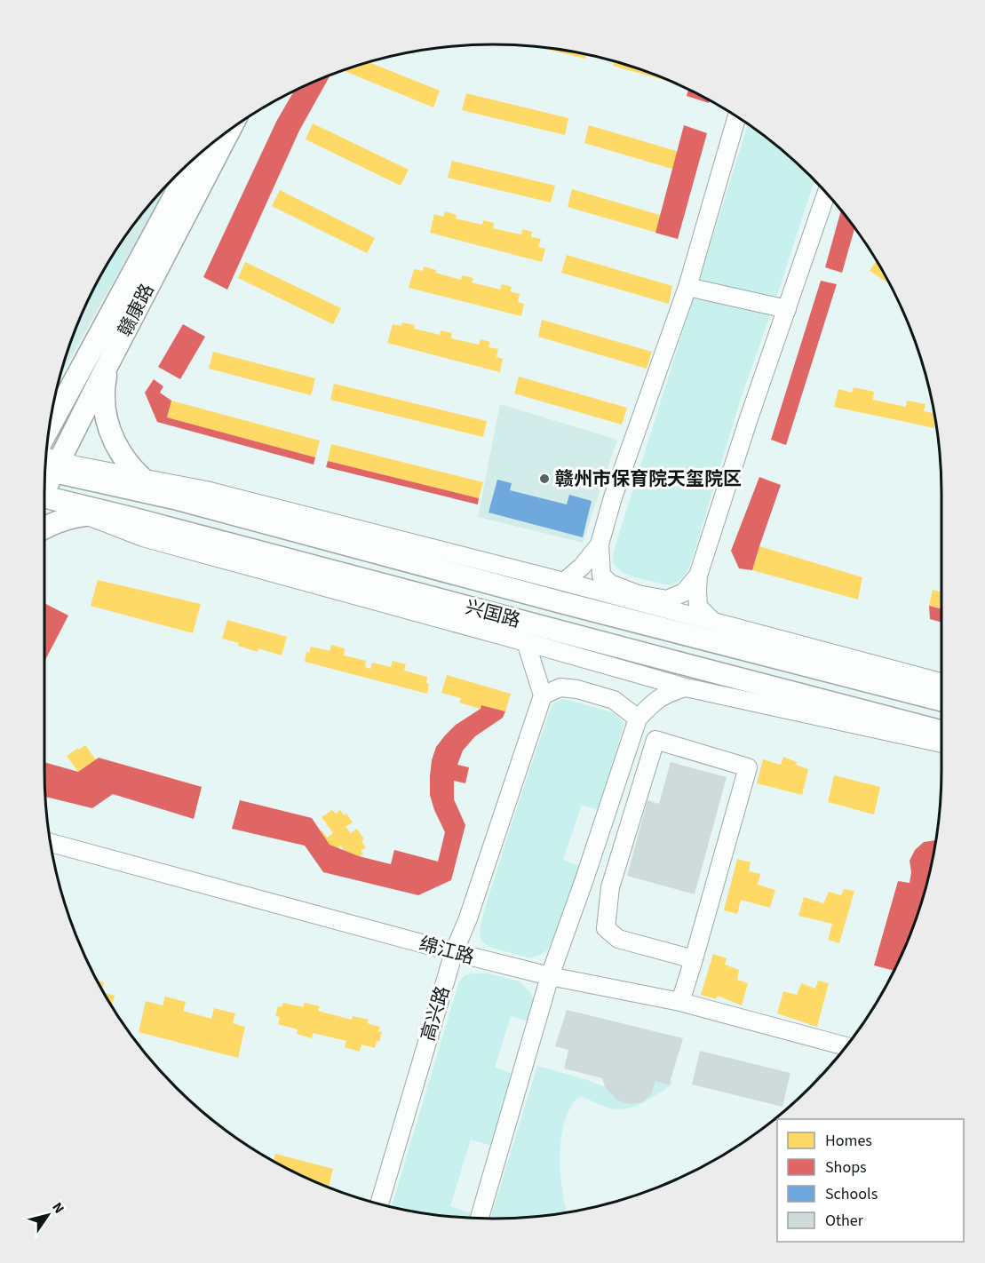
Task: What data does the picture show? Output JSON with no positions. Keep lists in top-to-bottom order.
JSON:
{
  "streets": {
    "main road": ["赣康路", "兴国路"],
    "street": ["绵江路", "高兴路"]
  },
  "crossings": [
    ["赣康路", "兴国路"],
    ["绵江路", "高兴路"]
  ],
  "places": ["赣州市保育院天玺院区"],
  "legend": [
    "Homes",
    "Shops",
    "Schools",
    "Other"
  ],
  "north": "top right"
}
